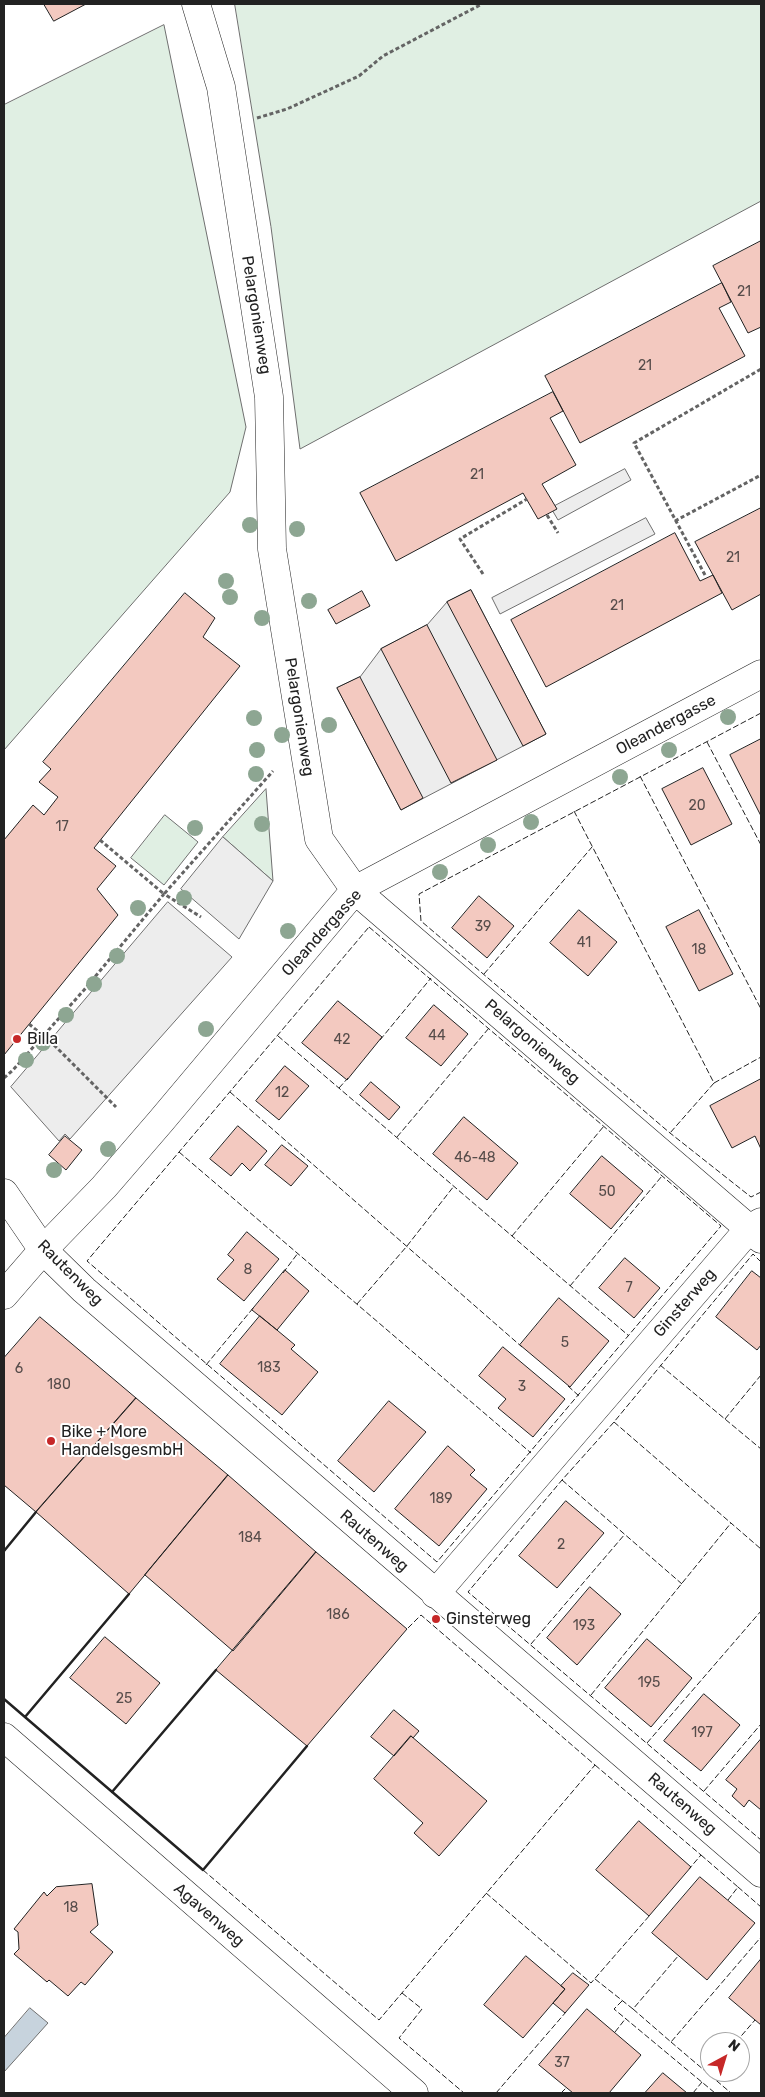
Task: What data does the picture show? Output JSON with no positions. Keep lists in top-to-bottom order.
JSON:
{
  "streets": {
    "street": [
      "Pelargonienweg",
      "Oleandergasse",
      "Rautenweg",
      "Ginsterweg",
      "Agavenweg"
    ]
  },
  "crossings": [
    ["Pelargonienweg", "Oleandergasse"],
    ["Pelargonienweg", "Ginsterweg"],
    ["Oleandergasse", "Rautenweg"],
    ["Rautenweg", "Ginsterweg"]
  ],
  "places": ["Billa", "Bike + More HandelsgesmbH", "Ginsterweg"],
  "house_numbers": [
    "21",
    "21",
    "21",
    "21",
    "21",
    "20",
    "17",
    "39",
    "41",
    "18",
    "44",
    "42",
    "12",
    "46-48",
    "50",
    "8",
    "7",
    "5",
    "183",
    "6",
    "180",
    "3",
    "189",
    "184",
    "2",
    "186",
    "193",
    "195",
    "25",
    "197",
    "18",
    "37"
  ],
  "north": "top right"
}
